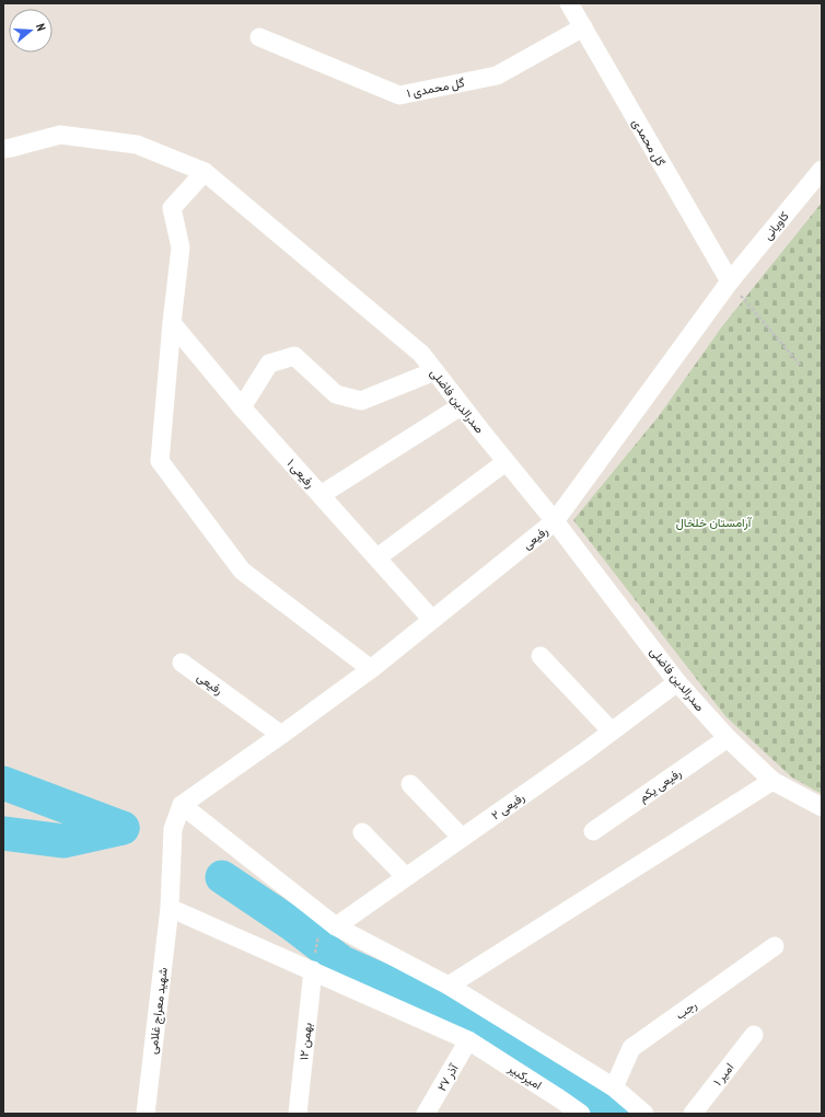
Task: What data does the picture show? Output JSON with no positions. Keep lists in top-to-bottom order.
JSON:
{
  "streets": {
    "street": [
      "گل محمدی ۱",
      "گل محمدی",
      "کاویانی",
      "صدرالدین فاضلی",
      "رفیعی ۱",
      "رفیعی",
      "رفیعی یکم",
      "رفیعی ۲",
      "رجب",
      "شهید معراج غلامی",
      "۱۲ بهمن",
      "امیر ۱",
      "امیرکبیر",
      "۲۷ آذر"
    ]
  },
  "crossings": [
    ["گل محمدی ۱", "گل محمدی"],
    ["گل محمدی", "کاویانی"],
    ["گل محمدی", "رفیعی"],
    ["کاویانی", "رفیعی"],
    ["صدرالدین فاضلی", "رفیعی"],
    ["صدرالدین فاضلی", "رفیعی یکم"],
    ["صدرالدین فاضلی", "رفیعی ۲"],
    ["رفیعی ۱", "رفیعی"],
    ["رفیعی", "شهید معراج غلامی"],
    ["شهید معراج غلامی", "امیرکبیر"],
    ["۱۲ بهمن", "امیرکبیر"],
    ["امیرکبیر", "۲۷ آذر"]
  ],
  "parks": ["آرامستان خلخال"],
  "north": "right"
}
